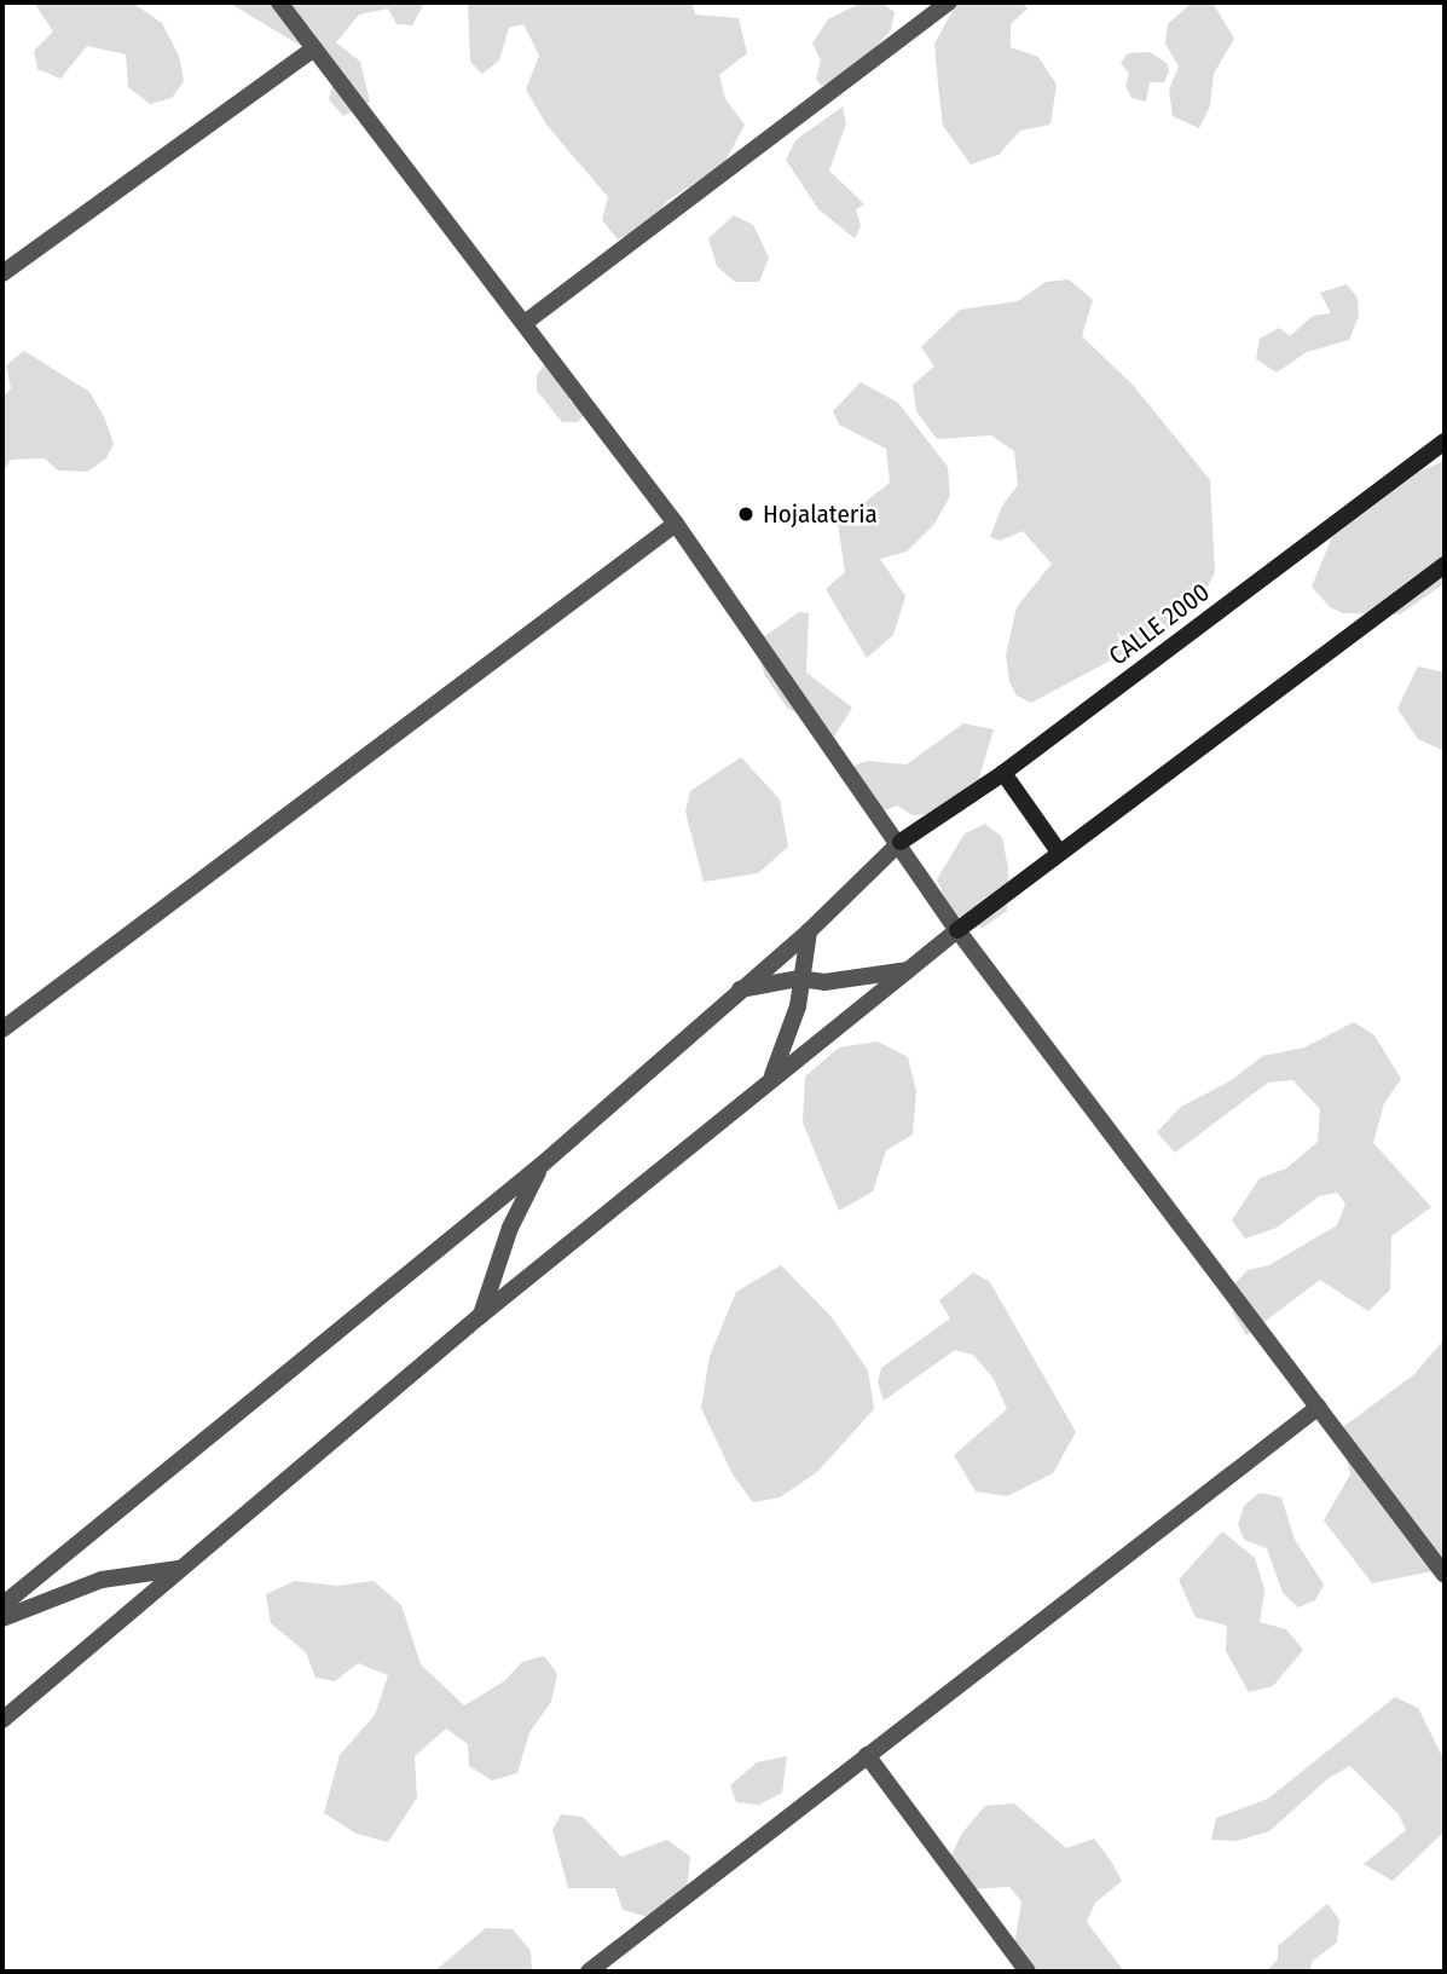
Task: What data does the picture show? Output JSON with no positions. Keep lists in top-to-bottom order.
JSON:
{
  "streets": {
    "street": ["CALLE 2000"]
  },
  "places": ["Hojalateria"]
}
